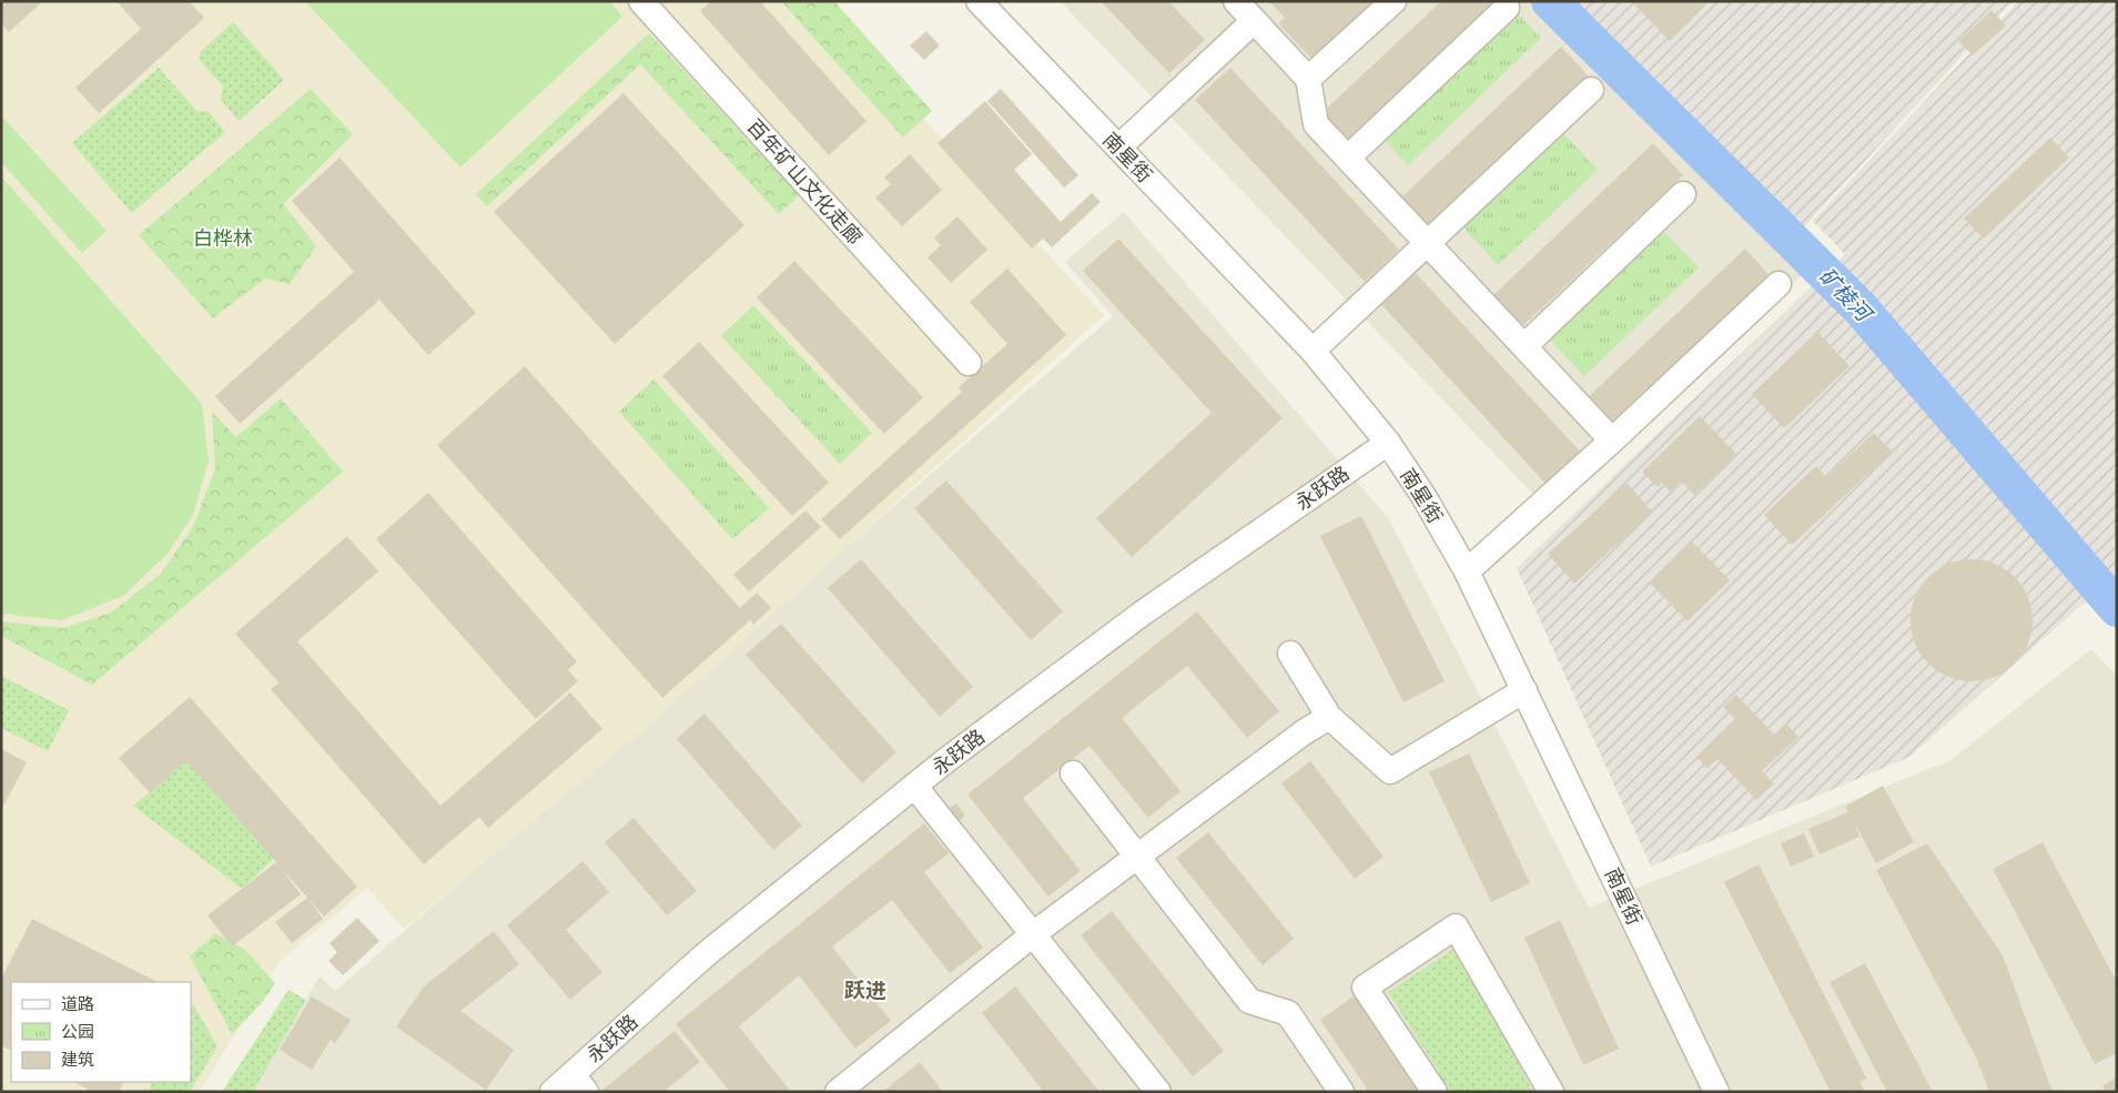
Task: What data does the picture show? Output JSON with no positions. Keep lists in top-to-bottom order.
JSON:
{
  "streets": {
    "street": ["南星街", "百年矿山文化走廊", "永跃路"]
  },
  "crossings": [
    ["南星街", "永跃路"]
  ],
  "districts": ["跃进"],
  "water": ["矿棱河"],
  "parks": ["白桦林"],
  "legend": ["道路", "公园", "建筑"]
}
